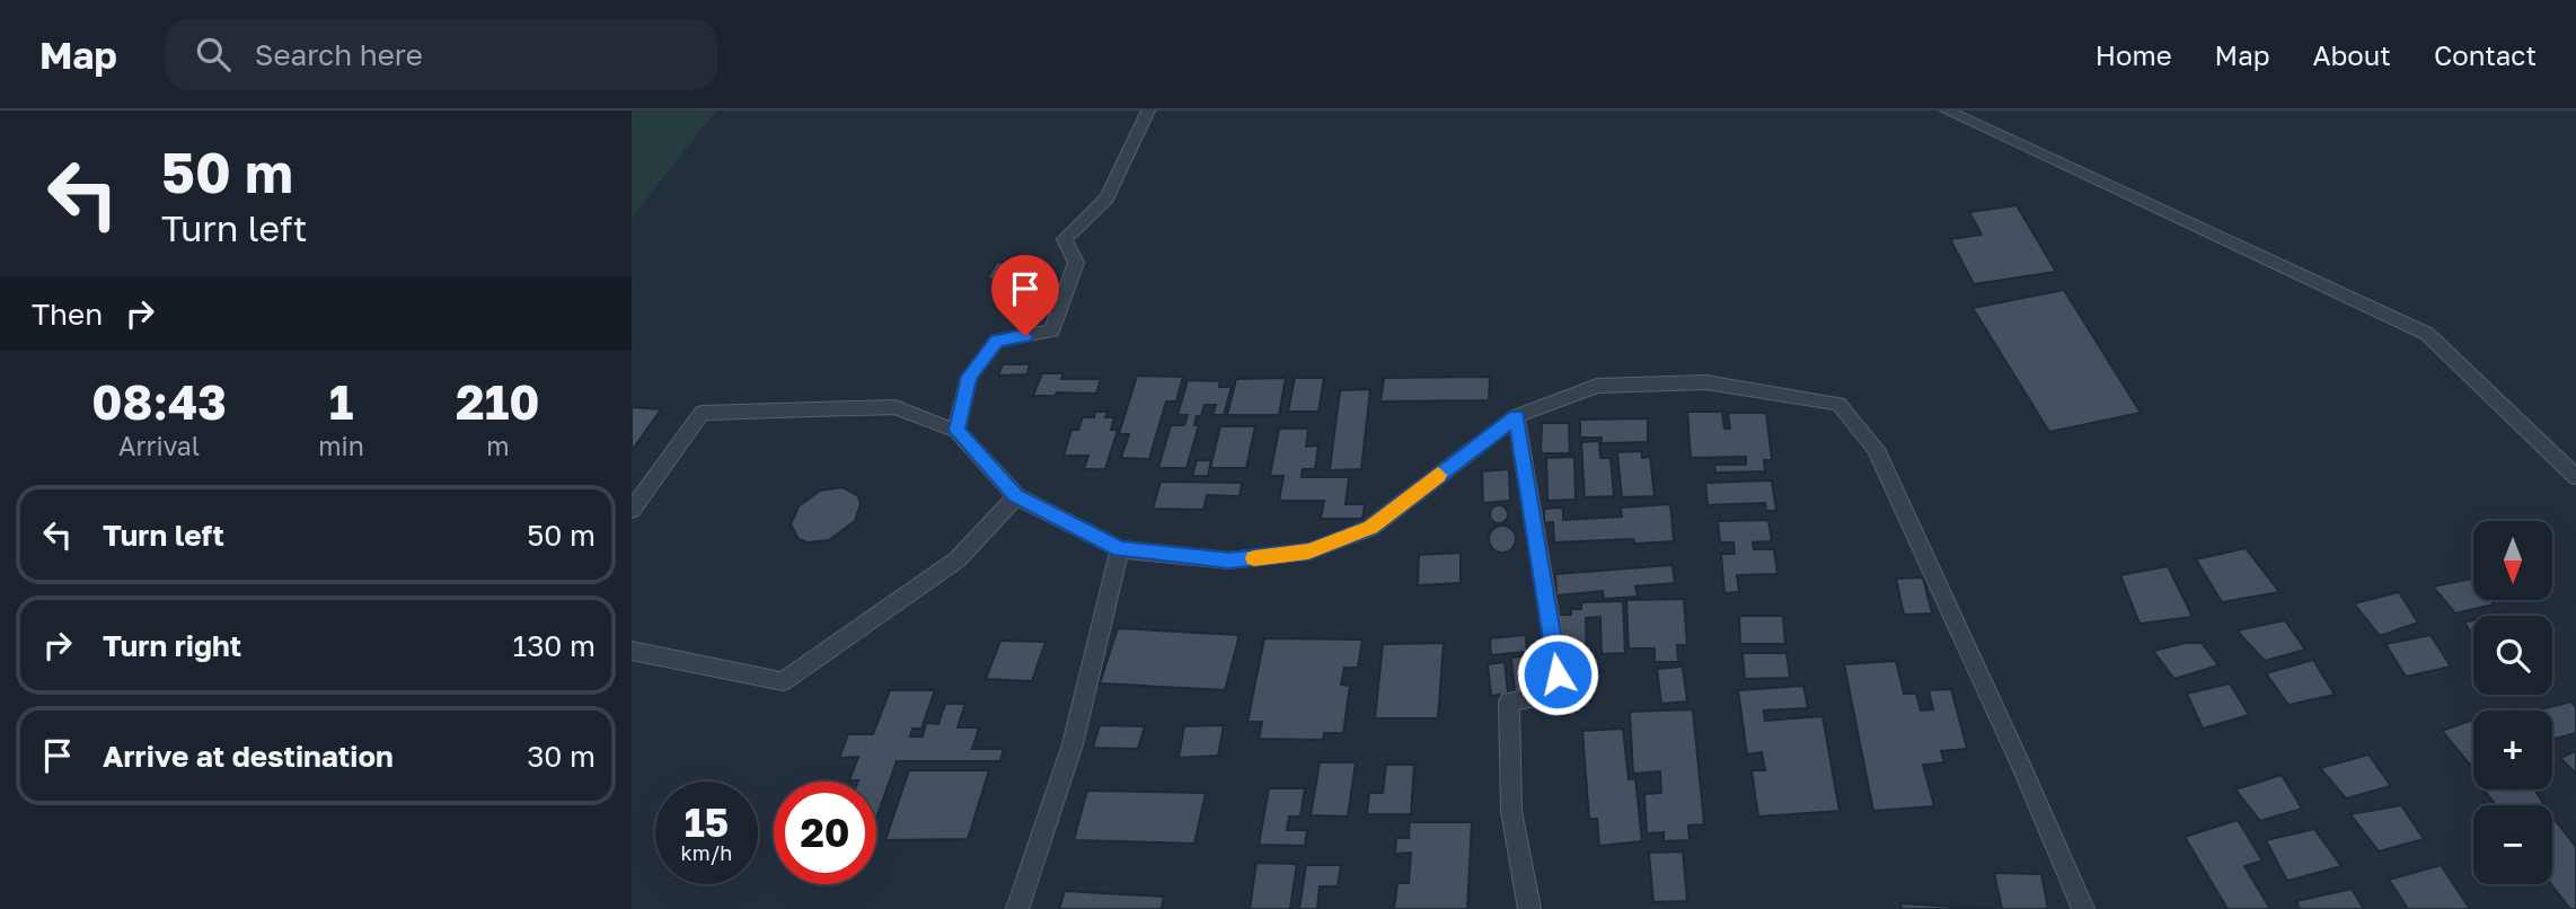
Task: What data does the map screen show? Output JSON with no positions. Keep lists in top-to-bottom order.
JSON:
{
  "north": "bottom",
  "page": {
    "header": "Map",
    "search": "Search here",
    "nav": [
      "Home",
      "Map",
      "About",
      "Contact"
    ],
    "turn": ["50 m", "Turn left"],
    "then": "Then",
    "eta": [
      "08:43",
      "Arrival",
      "1",
      "min",
      "210",
      "m"
    ],
    "list": [
      {
        "name": "Turn left",
        "value": "50 m"
      },
      {
        "name": "Turn right",
        "value": "130 m"
      },
      {
        "name": "Arrive at destination",
        "value": "30 m"
      }
    ],
    "map_buttons": ["+", "−"],
    "speed": "15 km/h",
    "limit": "20"
  }
}
